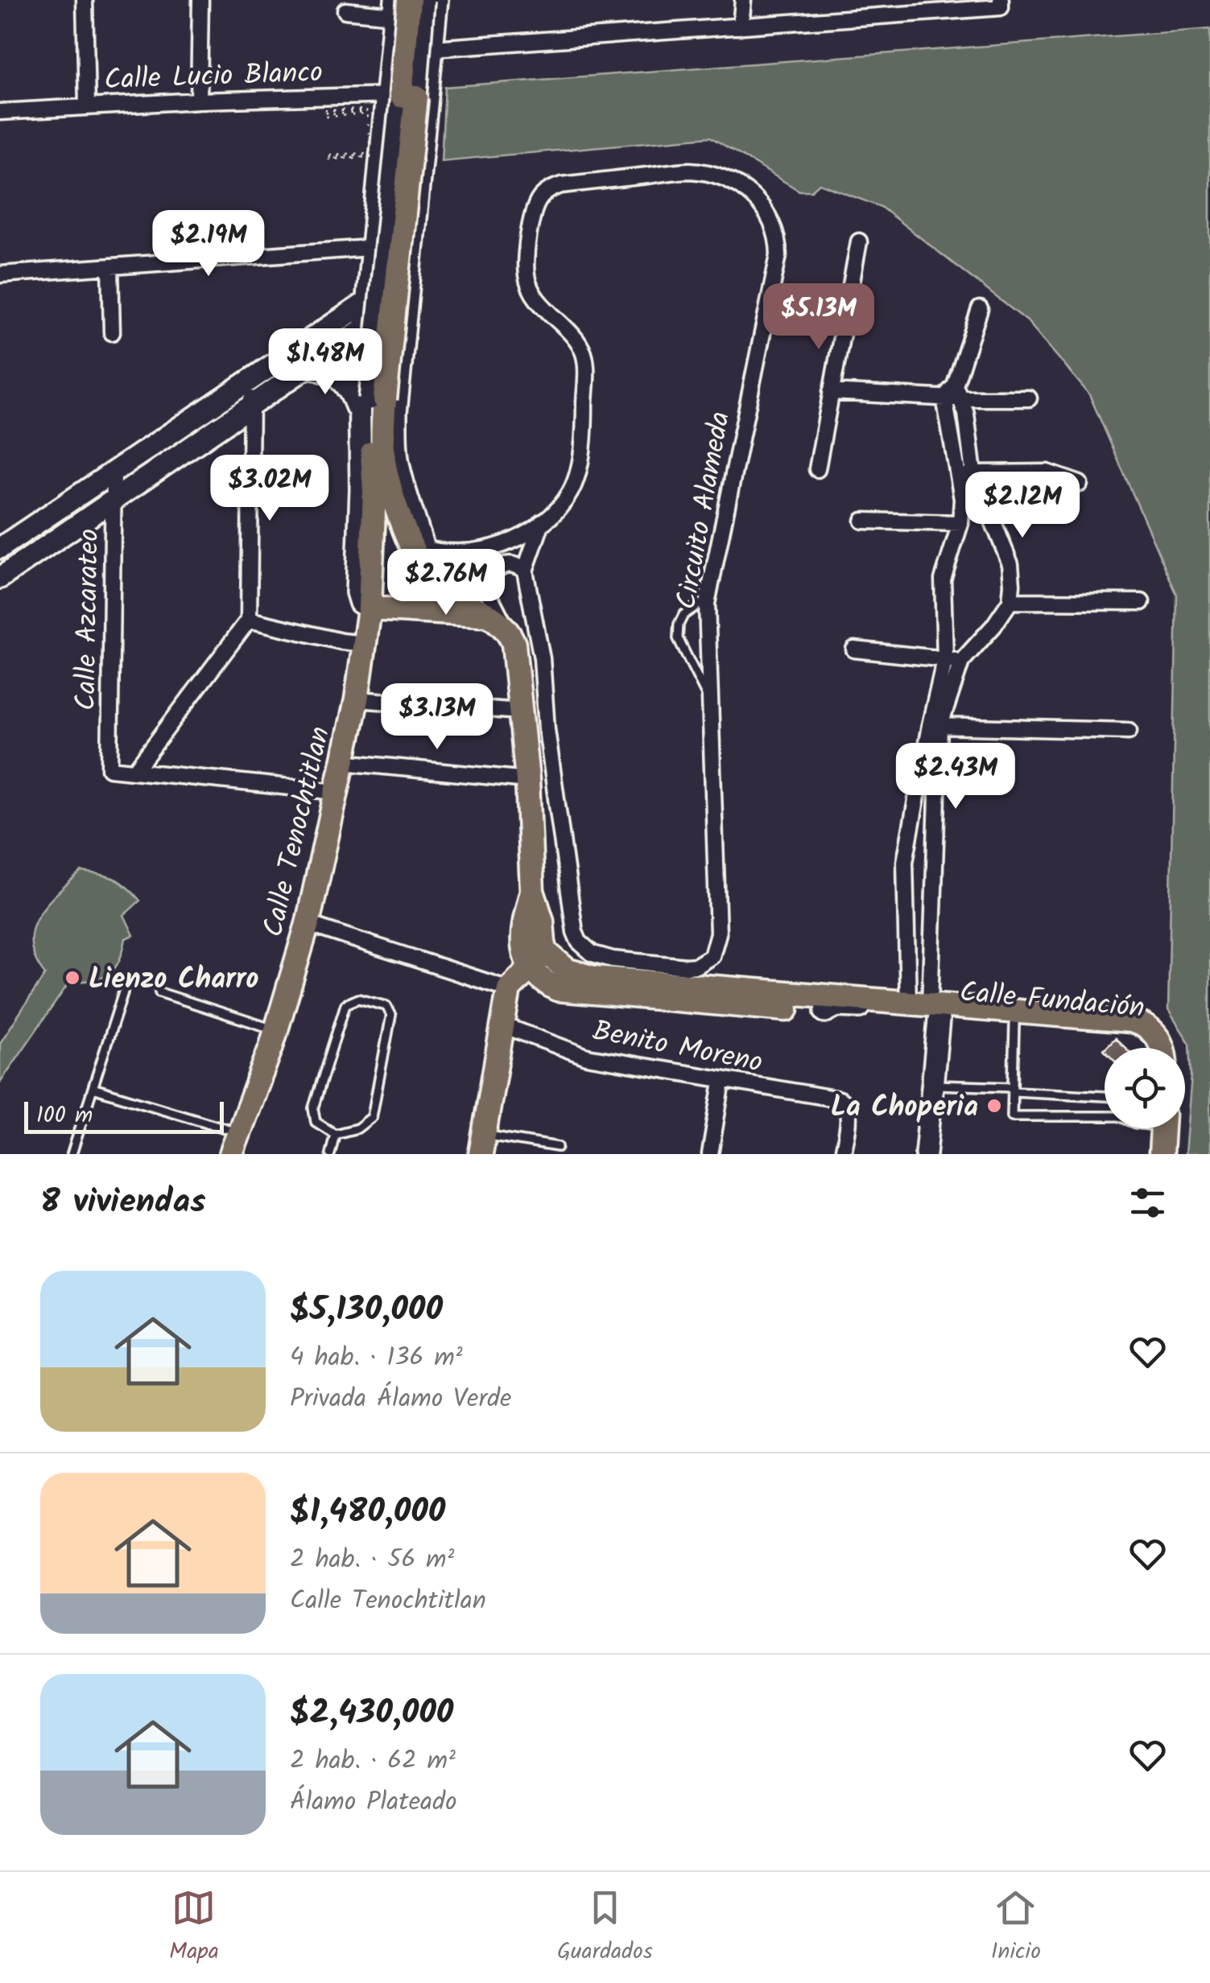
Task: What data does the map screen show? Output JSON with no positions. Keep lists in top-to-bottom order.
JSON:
{
  "streets": {
    "main road": ["Calle Tenochtitlan", "Calle Fundación"],
    "street": [
      "Calle Lucio Blanco",
      "Circuito Alameda",
      "Calle Azcarateo",
      "Benito Moreno"
    ]
  },
  "crossings": [
    ["Calle Lucio Blanco", "Calle Tenochtitlan"]
  ],
  "places": ["Lienzo Charro", "La Choperia"],
  "scale_bar": "100 m",
  "page": {
    "price": [
      "$2.19M",
      "$5.13M",
      "$1.48M",
      "$3.02M",
      "$2.12M",
      "$2.76M",
      "$3.13M",
      "$2.43M"
    ],
    "scale": "100 m",
    "heading": "8 viviendas",
    "list": [
      {
        "name": "$5,130,000",
        "note": "4 hab. · 136 m² · Privada Álamo Verde"
      },
      {
        "name": "$1,480,000",
        "note": "2 hab. · 56 m² · Calle Tenochtitlan"
      },
      {
        "name": "$2,430,000",
        "note": "2 hab. · 62 m² · Álamo Plateado"
      }
    ],
    "tabs": ["Mapa", "Guardados", "Inicio"]
  }
}
